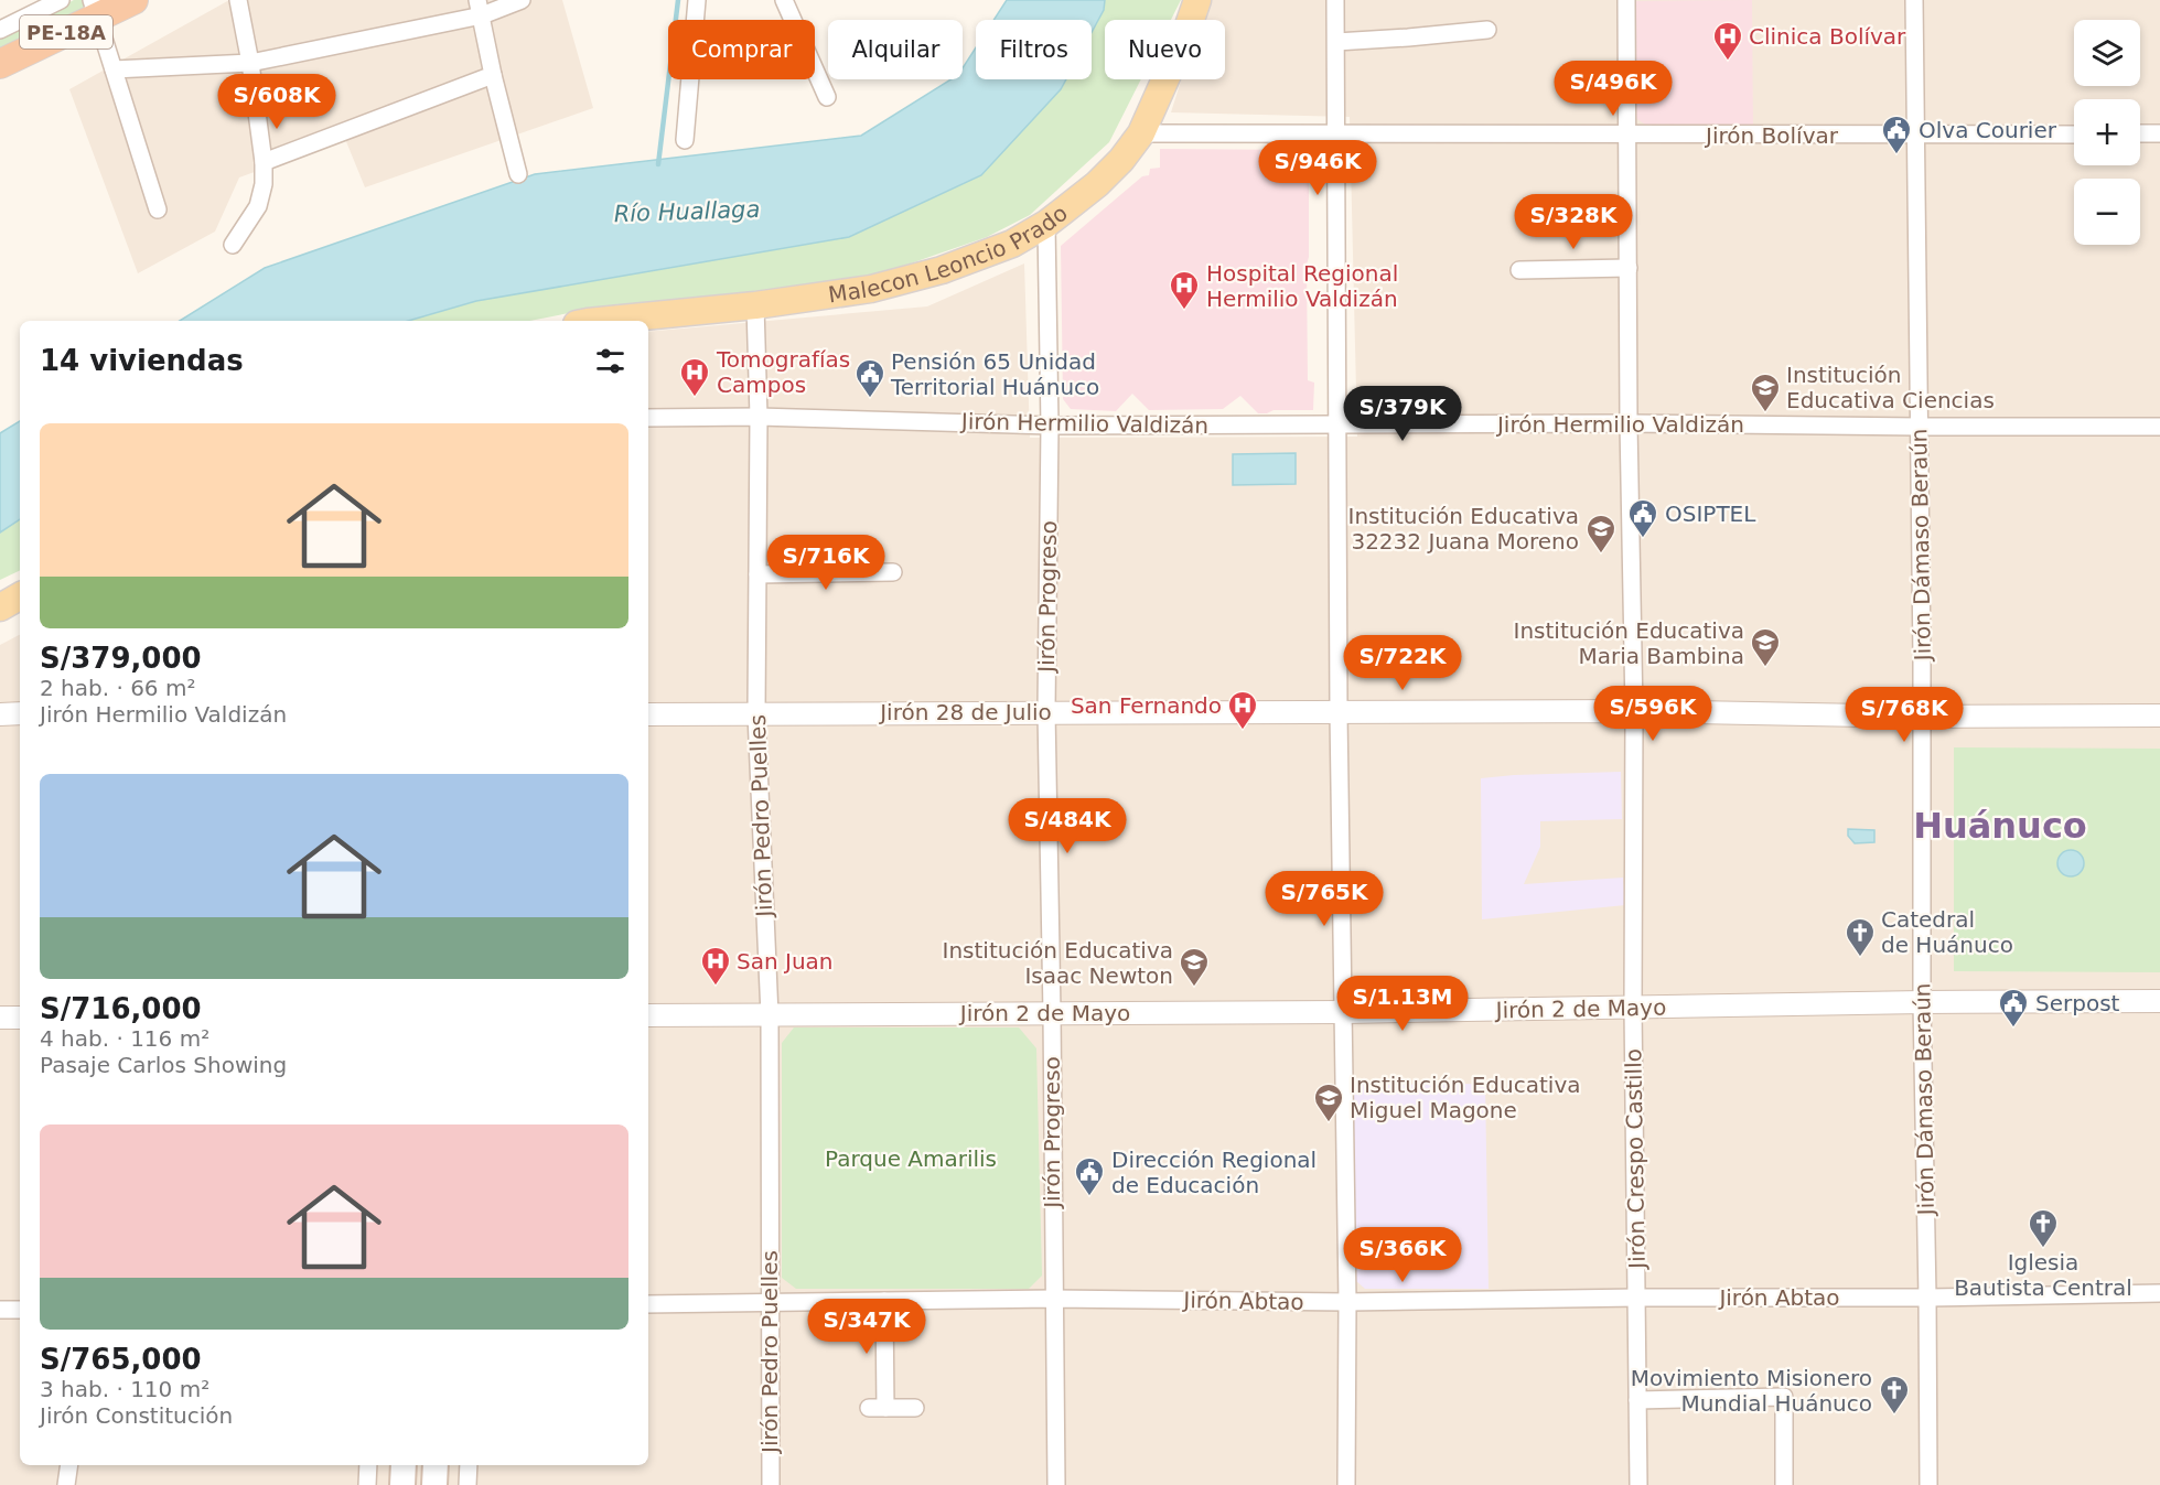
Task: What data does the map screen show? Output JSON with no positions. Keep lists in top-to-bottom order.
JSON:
{
  "streets": {
    "highway": ["PE-18A"],
    "main road": ["Malecon Leoncio Prado"],
    "street": [
      "Jirón Bolívar",
      "Jirón Hermilio Valdizán",
      "Jirón Dámaso Beraún",
      "Jirón Progreso",
      "Jirón 28 de Julio",
      "Jirón Pedro Puelles",
      "Jirón 2 de Mayo",
      "Jirón Crespo Castillo",
      "Jirón Abtao"
    ]
  },
  "crossings": [
    ["Jirón Bolívar", "Malecon Leoncio Prado"],
    ["Jirón Bolívar", "Jirón Dámaso Beraún"],
    ["Jirón Bolívar", "Jirón Crespo Castillo"],
    ["Malecon Leoncio Prado", "Jirón Progreso"],
    ["Malecon Leoncio Prado", "Jirón Pedro Puelles"],
    ["Jirón Hermilio Valdizán", "Jirón Dámaso Beraún"],
    ["Jirón Hermilio Valdizán", "Jirón Progreso"],
    ["Jirón Hermilio Valdizán", "Jirón Pedro Puelles"],
    ["Jirón Hermilio Valdizán", "Jirón Crespo Castillo"],
    ["Jirón Dámaso Beraún", "Jirón 28 de Julio"],
    ["Jirón Dámaso Beraún", "Jirón 2 de Mayo"],
    ["Jirón Dámaso Beraún", "Jirón Abtao"],
    ["Jirón Progreso", "Jirón 28 de Julio"],
    ["Jirón Progreso", "Jirón 2 de Mayo"],
    ["Jirón Progreso", "Jirón Abtao"],
    ["Jirón 28 de Julio", "Jirón Pedro Puelles"],
    ["Jirón 28 de Julio", "Jirón Crespo Castillo"],
    ["Jirón Pedro Puelles", "Jirón 2 de Mayo"],
    ["Jirón Pedro Puelles", "Jirón Abtao"],
    ["Jirón 2 de Mayo", "Jirón Crespo Castillo"],
    ["Jirón Crespo Castillo", "Jirón Abtao"]
  ],
  "districts": ["Huánuco"],
  "water": ["Río Huallaga"],
  "parks": ["Parque Amarilis"],
  "places": {
    "hospital": [
      "Clinica Bolívar",
      "Hospital Regional Hermilio Valdizán",
      "Tomografías Campos",
      "San Fernando",
      "San Juan"
    ],
    "public building": [
      "Olva Courier",
      "Pensión 65 Unidad Territorial Huánuco",
      "OSIPTEL",
      "Serpost",
      "Dirección Regional de Educación"
    ],
    "school or university": [
      "Institución Educativa Ciencias",
      "Institución Educativa 32232 Juana Moreno",
      "Institución Educativa Maria Bambina",
      "Institución Educativa Isaac Newton",
      "Institución Educativa Miguel Magone"
    ],
    "church": ["Catedral de Huánuco", "Iglesia Bautista Central", "Movimiento Misionero Mundial Huánuco"]
  },
  "page": {
    "map_buttons": ["+", "−"],
    "chip": [
      "Comprar",
      "Alquilar",
      "Filtros",
      "Nuevo"
    ],
    "price": [
      "S/496K",
      "S/608K",
      "S/946K",
      "S/328K",
      "S/379K",
      "S/716K",
      "S/722K",
      "S/596K",
      "S/768K",
      "S/484K",
      "S/765K",
      "S/1.13M",
      "S/366K",
      "S/347K"
    ],
    "heading": "14 viviendas",
    "list": [
      {
        "name": "S/379,000",
        "note": "2 hab. · 66 m² · Jirón Hermilio Valdizán"
      },
      {
        "name": "S/716,000",
        "note": "4 hab. · 116 m² · Pasaje Carlos Showing"
      },
      {
        "name": "S/765,000",
        "note": "3 hab. · 110 m² · Jirón Constitución"
      }
    ]
  }
}
